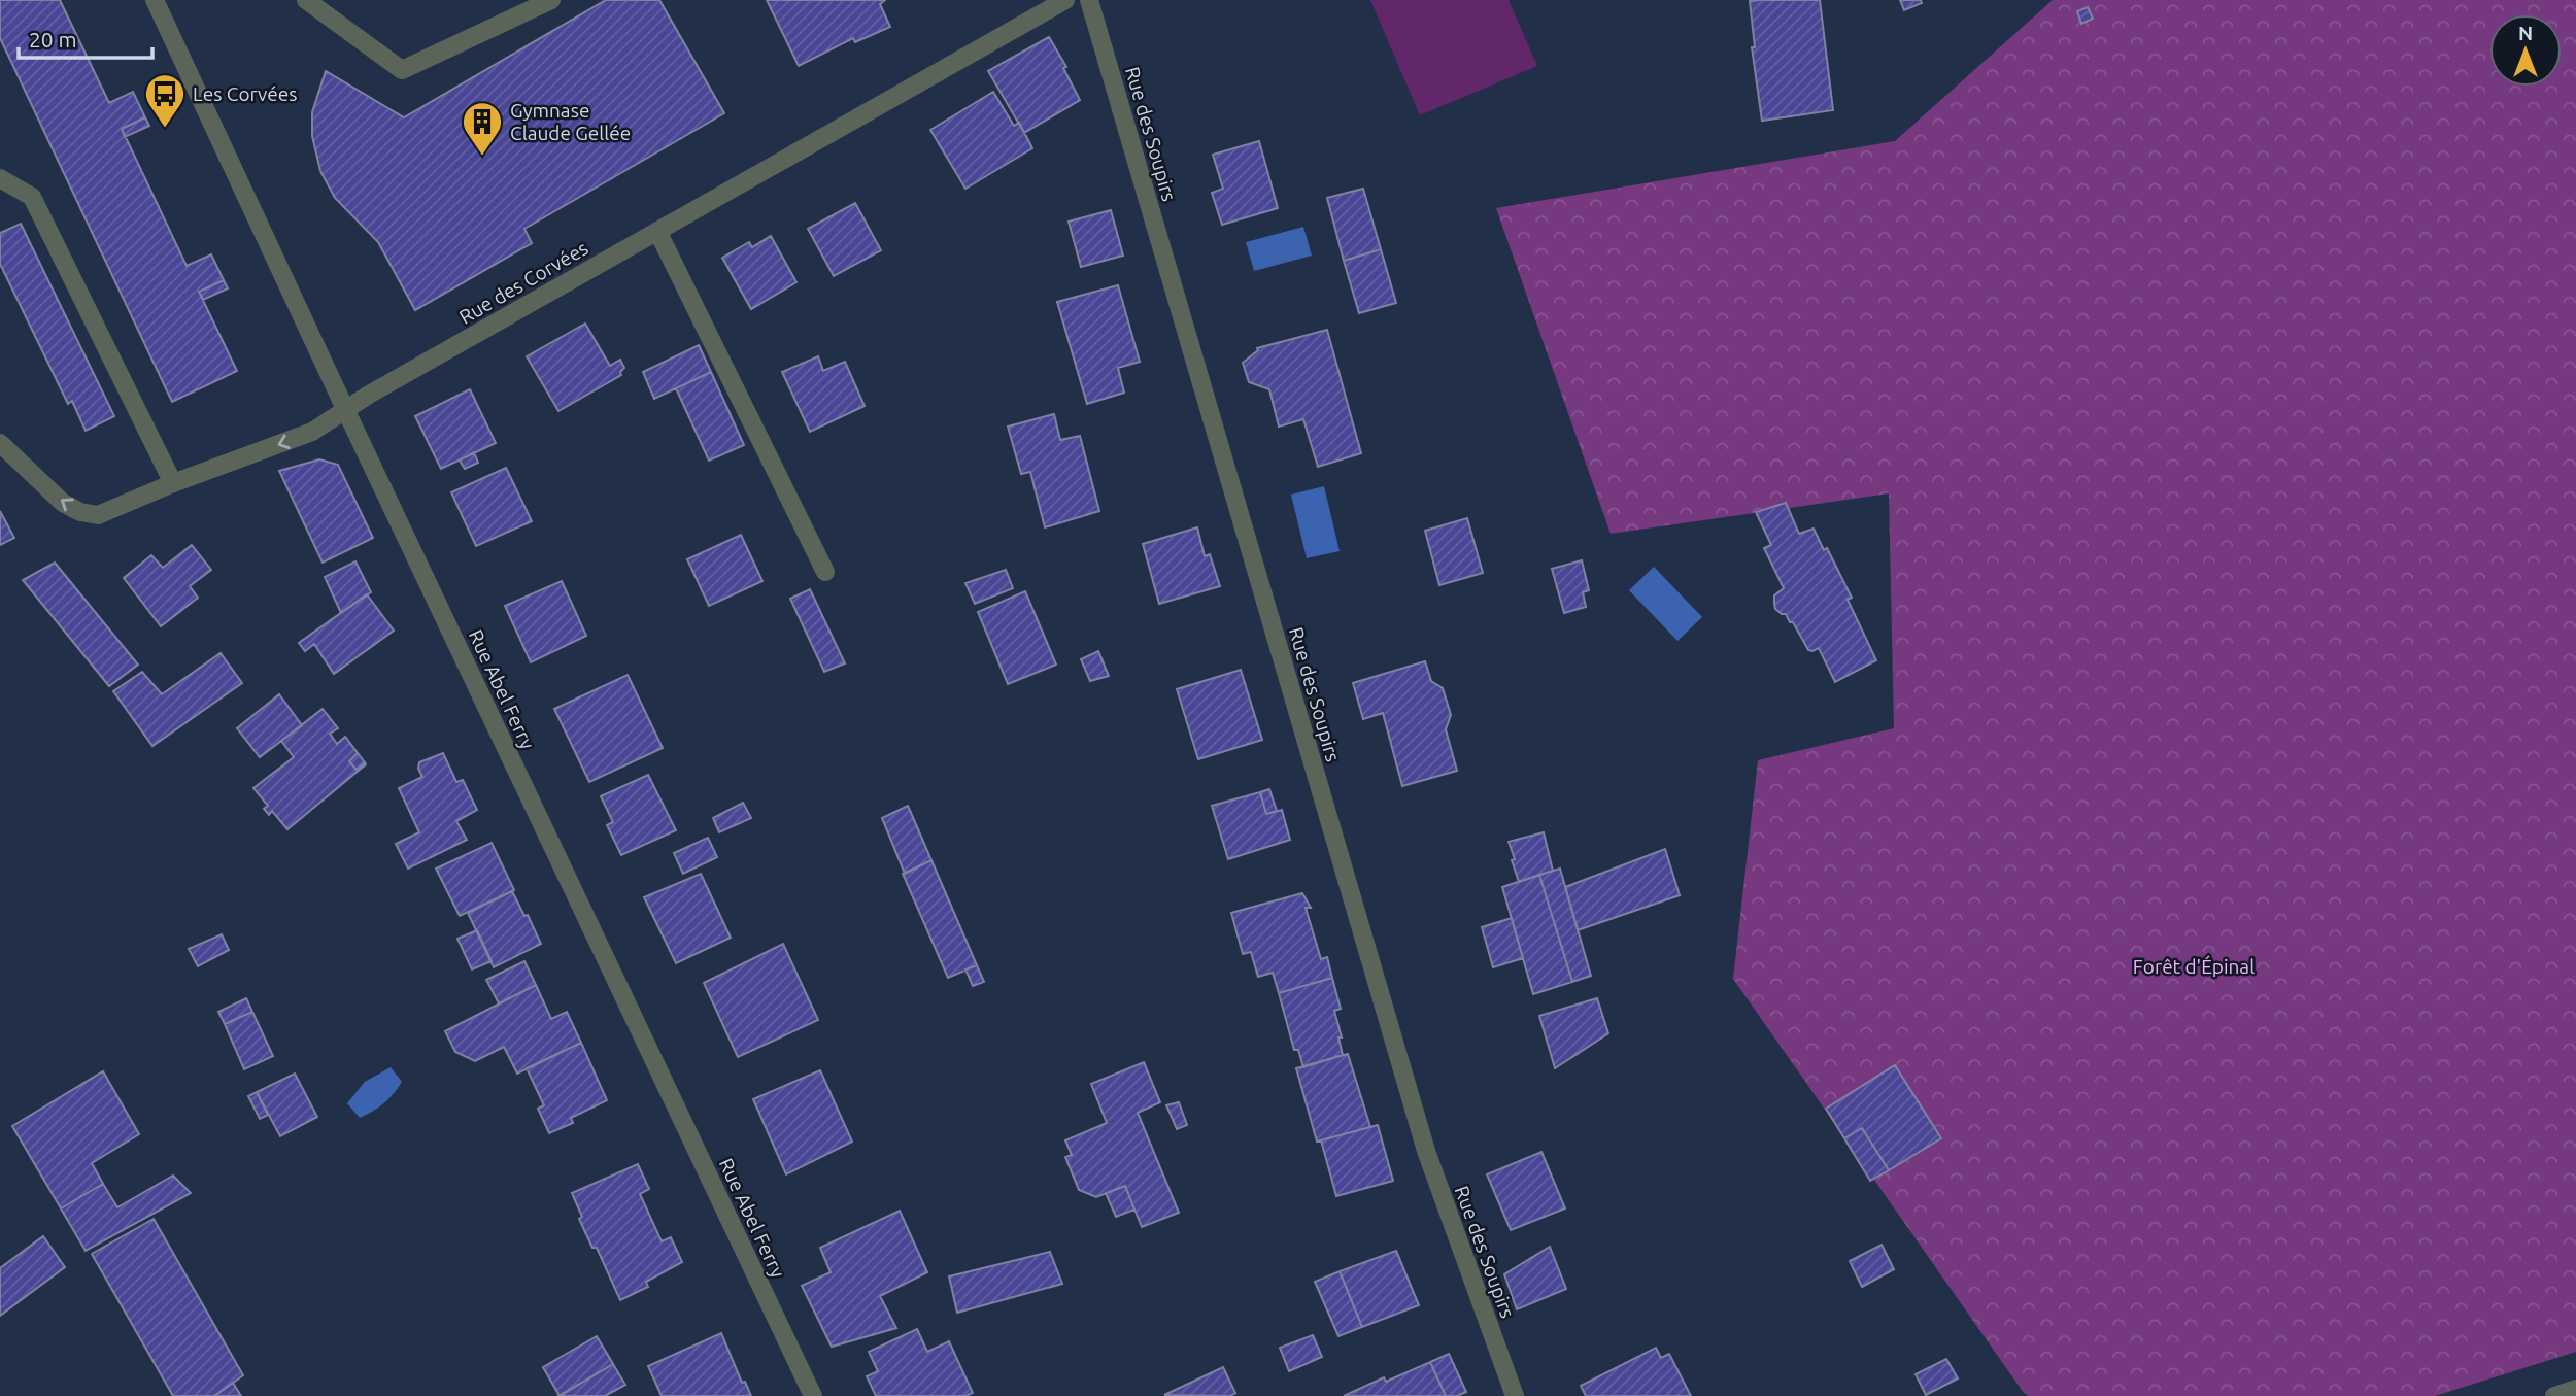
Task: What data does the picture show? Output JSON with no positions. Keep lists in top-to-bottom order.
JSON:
{
  "streets": {
    "street": ["Rue des Soupirs", "Rue des Corvées", "Rue Abel Ferry"]
  },
  "crossings": [
    ["Rue des Corvées", "Rue Abel Ferry"]
  ],
  "parks": ["Forêt d'Épinal"],
  "places": {
    "bus stop": ["Les Corvées"],
    "building": ["Gymnase Claude Gellée"]
  },
  "scale_bar": "20 m",
  "north": "top"
}
